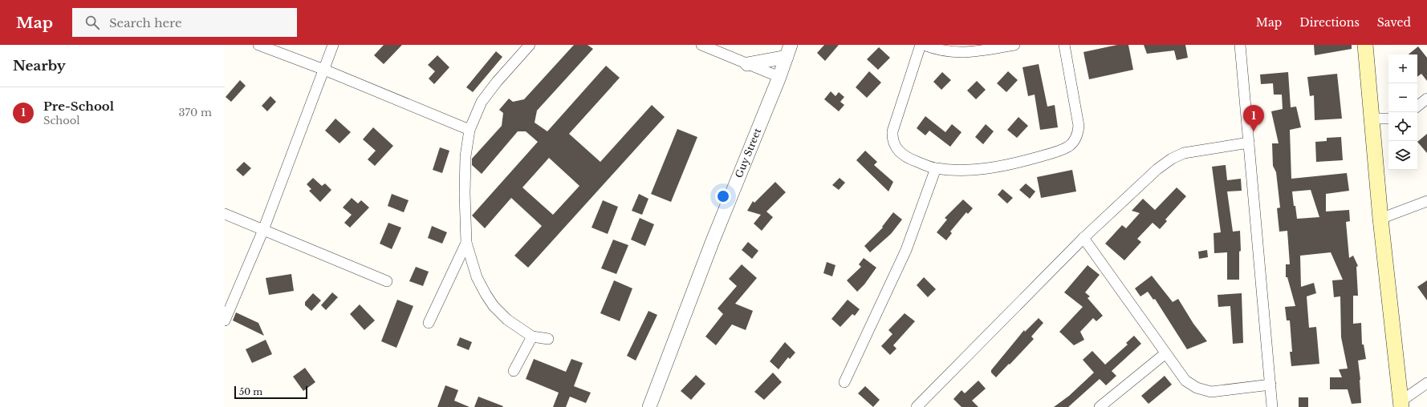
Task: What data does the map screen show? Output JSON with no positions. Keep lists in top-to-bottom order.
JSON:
{
  "streets": {
    "street": ["Guy Street"]
  },
  "scale_bar": "50 m",
  "page": {
    "header": "Map",
    "search": "Search here",
    "nav": ["Map", "Directions", "Saved"],
    "heading": "Nearby",
    "map_buttons": ["+", "−"],
    "list": [
      {
        "mark": "1",
        "name": "Pre-School",
        "note": "School",
        "value": "370 m"
      }
    ],
    "pins": "1",
    "scale": "50 m"
  }
}
